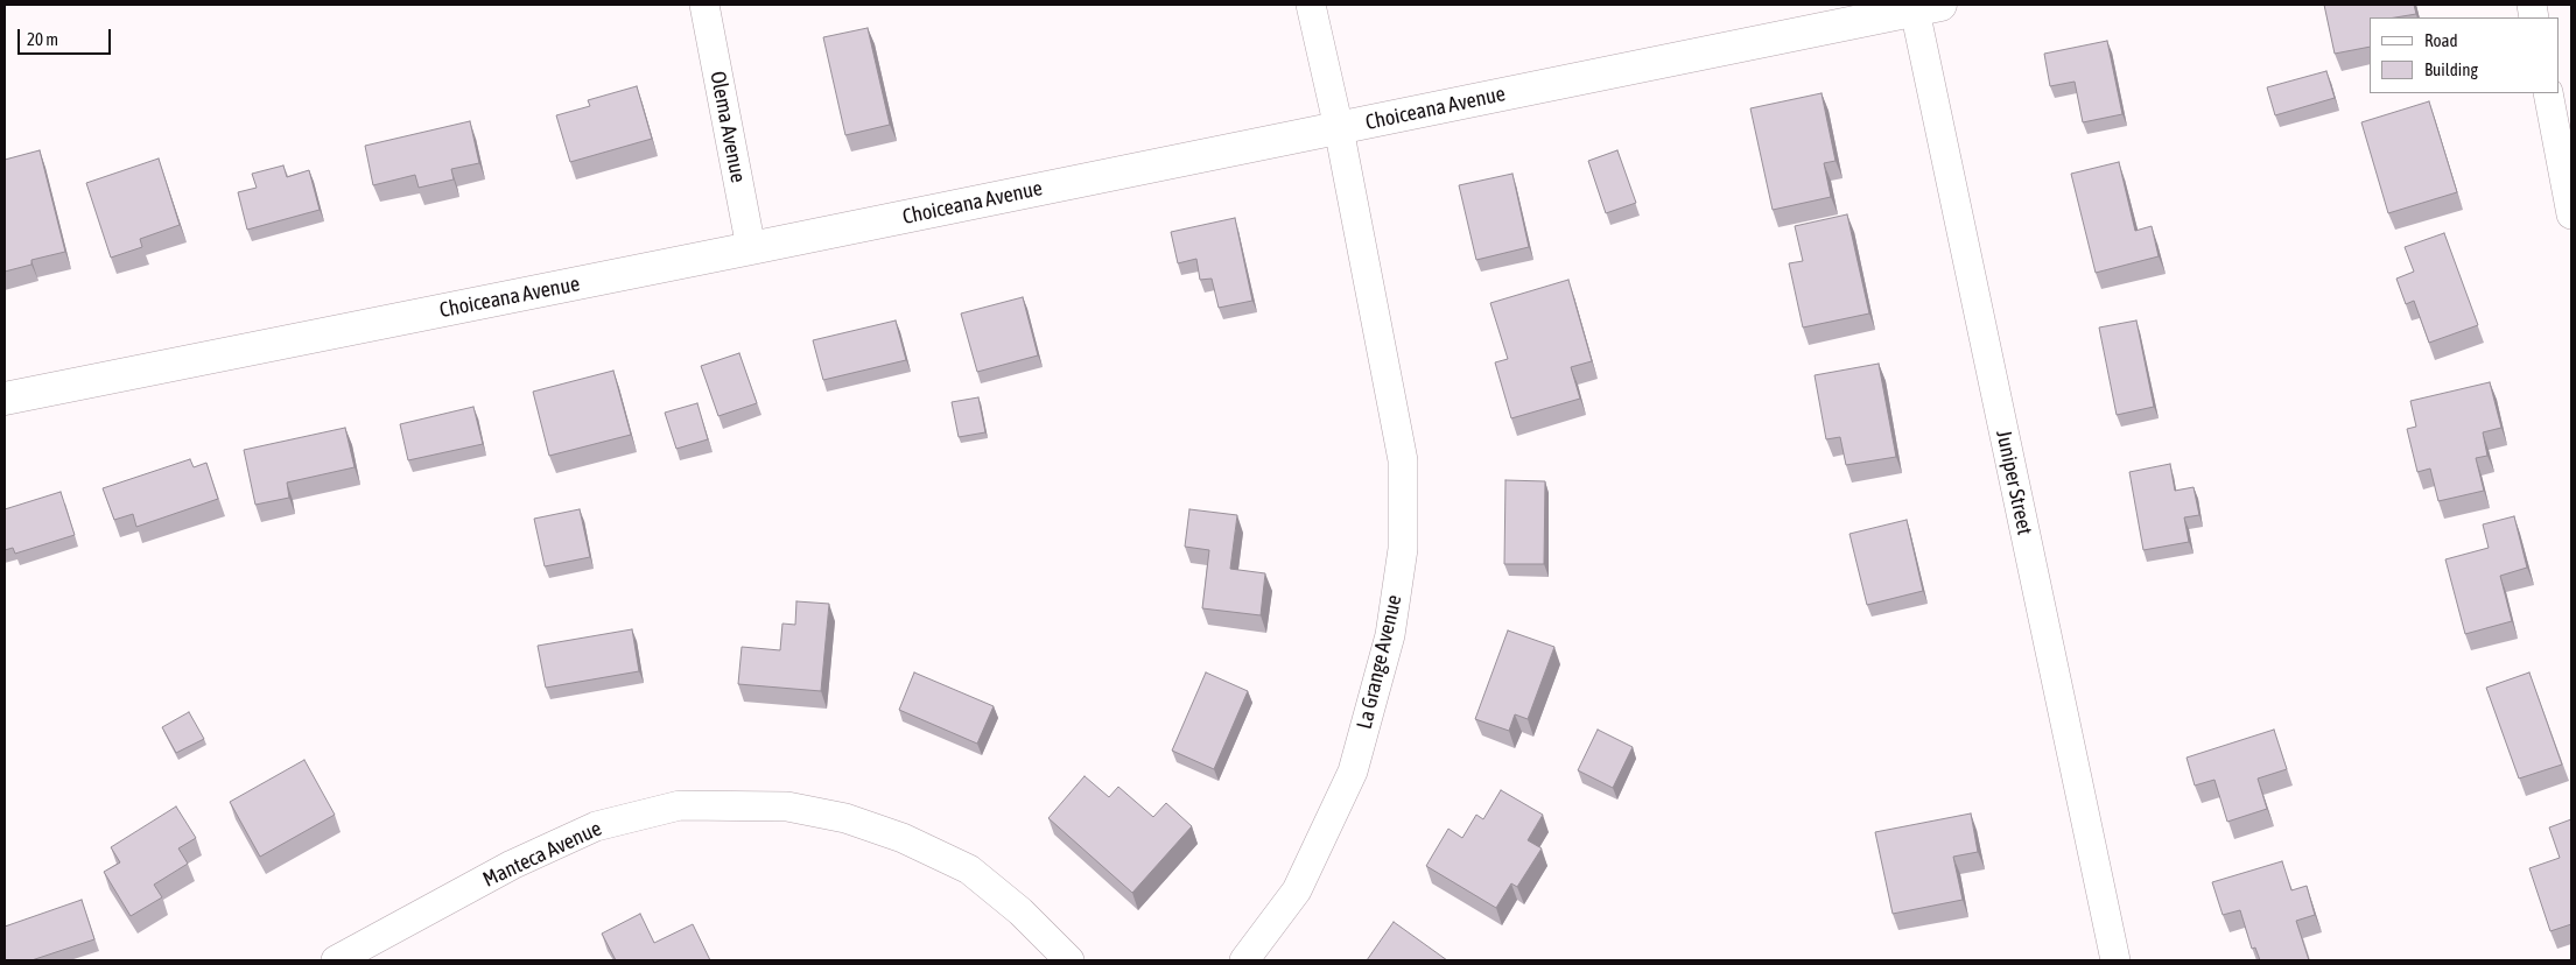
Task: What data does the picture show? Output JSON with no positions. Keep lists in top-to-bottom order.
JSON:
{
  "streets": {
    "street": [
      "Choiceana Avenue",
      "Olema Avenue",
      "Juniper Street",
      "La Grange Avenue",
      "Manteca Avenue"
    ]
  },
  "crossings": [
    ["Choiceana Avenue", "Olema Avenue"],
    ["Choiceana Avenue", "Juniper Street"],
    ["Choiceana Avenue", "La Grange Avenue"]
  ],
  "legend": ["Road", "Building"],
  "scale_bar": "20 m"
}
